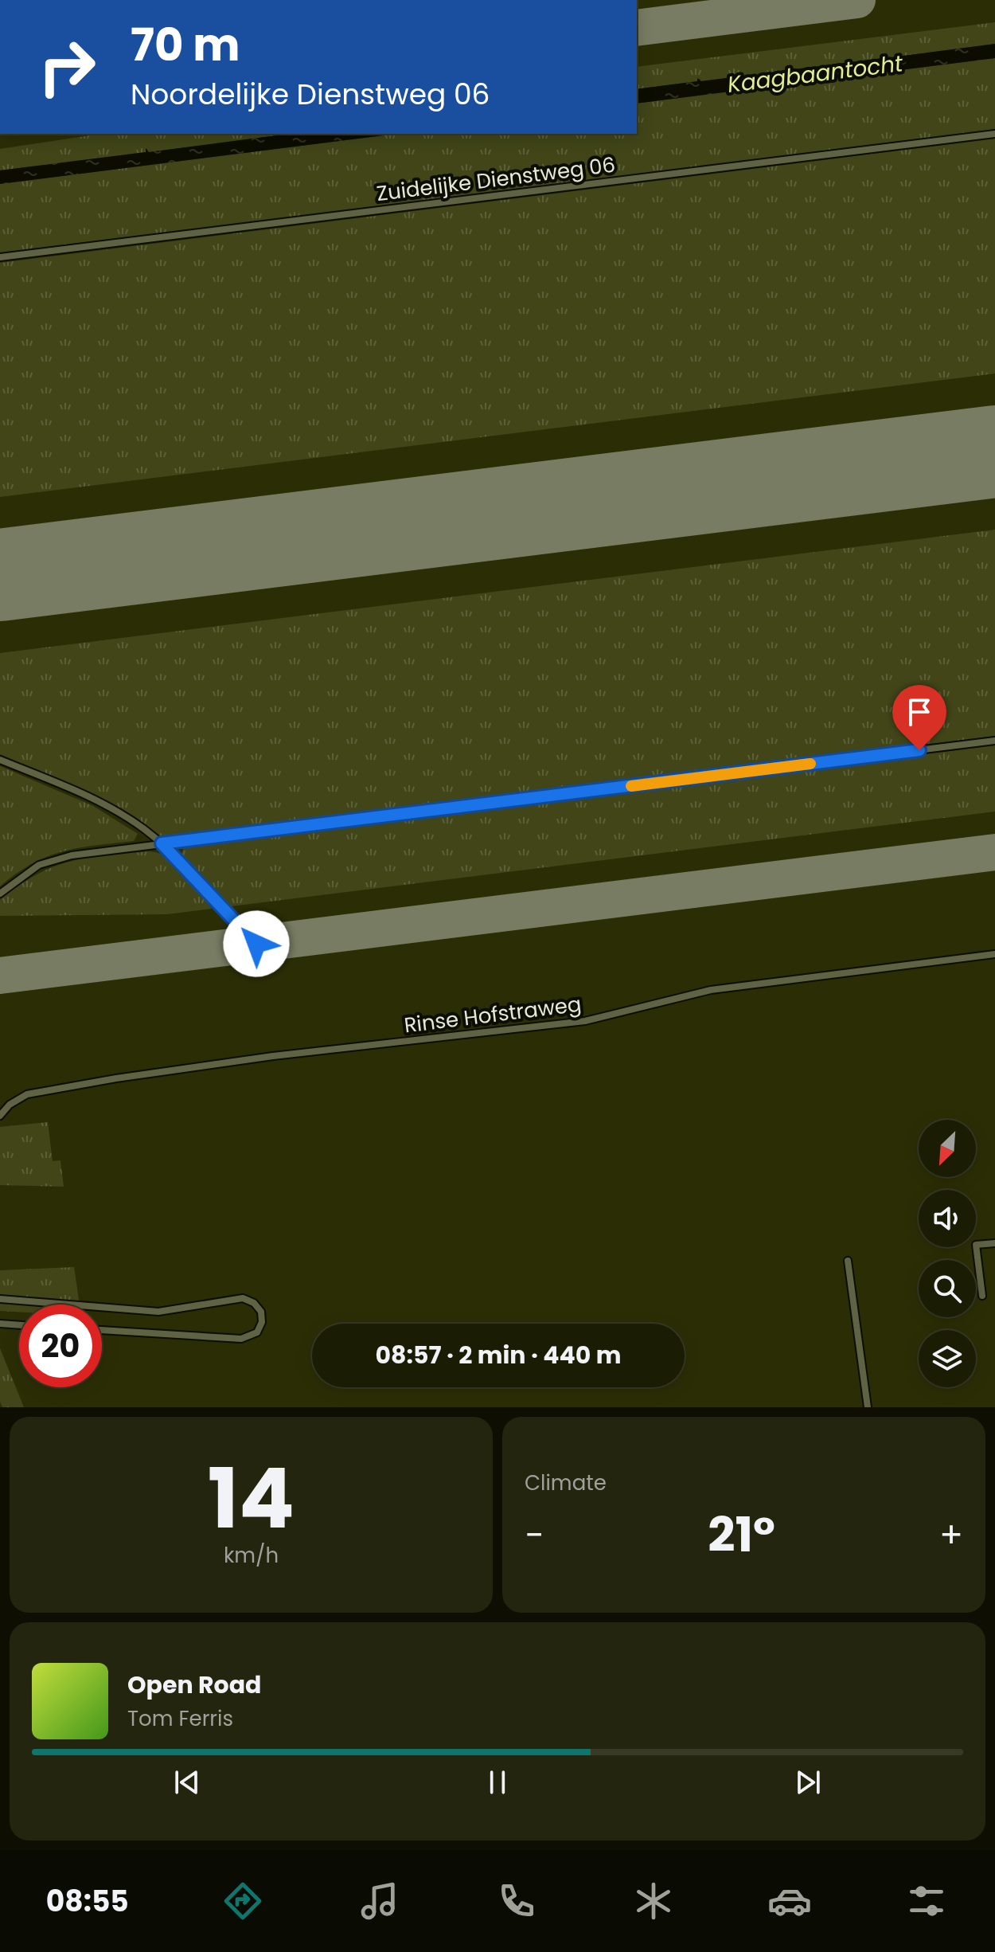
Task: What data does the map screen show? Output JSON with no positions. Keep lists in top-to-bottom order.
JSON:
{
  "streets": {
    "lane": ["Zuidelijke Dienstweg 06", "Rinse Hofstraweg"]
  },
  "water": ["Kaagbaantocht"],
  "north": "bottom left",
  "page": {
    "turn": ["70 m", "Noordelijke Dienstweg 06"],
    "limit": "20",
    "trip": "08:57 · 2 min · 440 m",
    "tile": [
      ["14", "km/h"],
      "Climate"
    ],
    "heat": ["−", "21°", "+"],
    "song": ["Open Road", "Tom Ferris"],
    "tabs": "08:55"
  }
}
